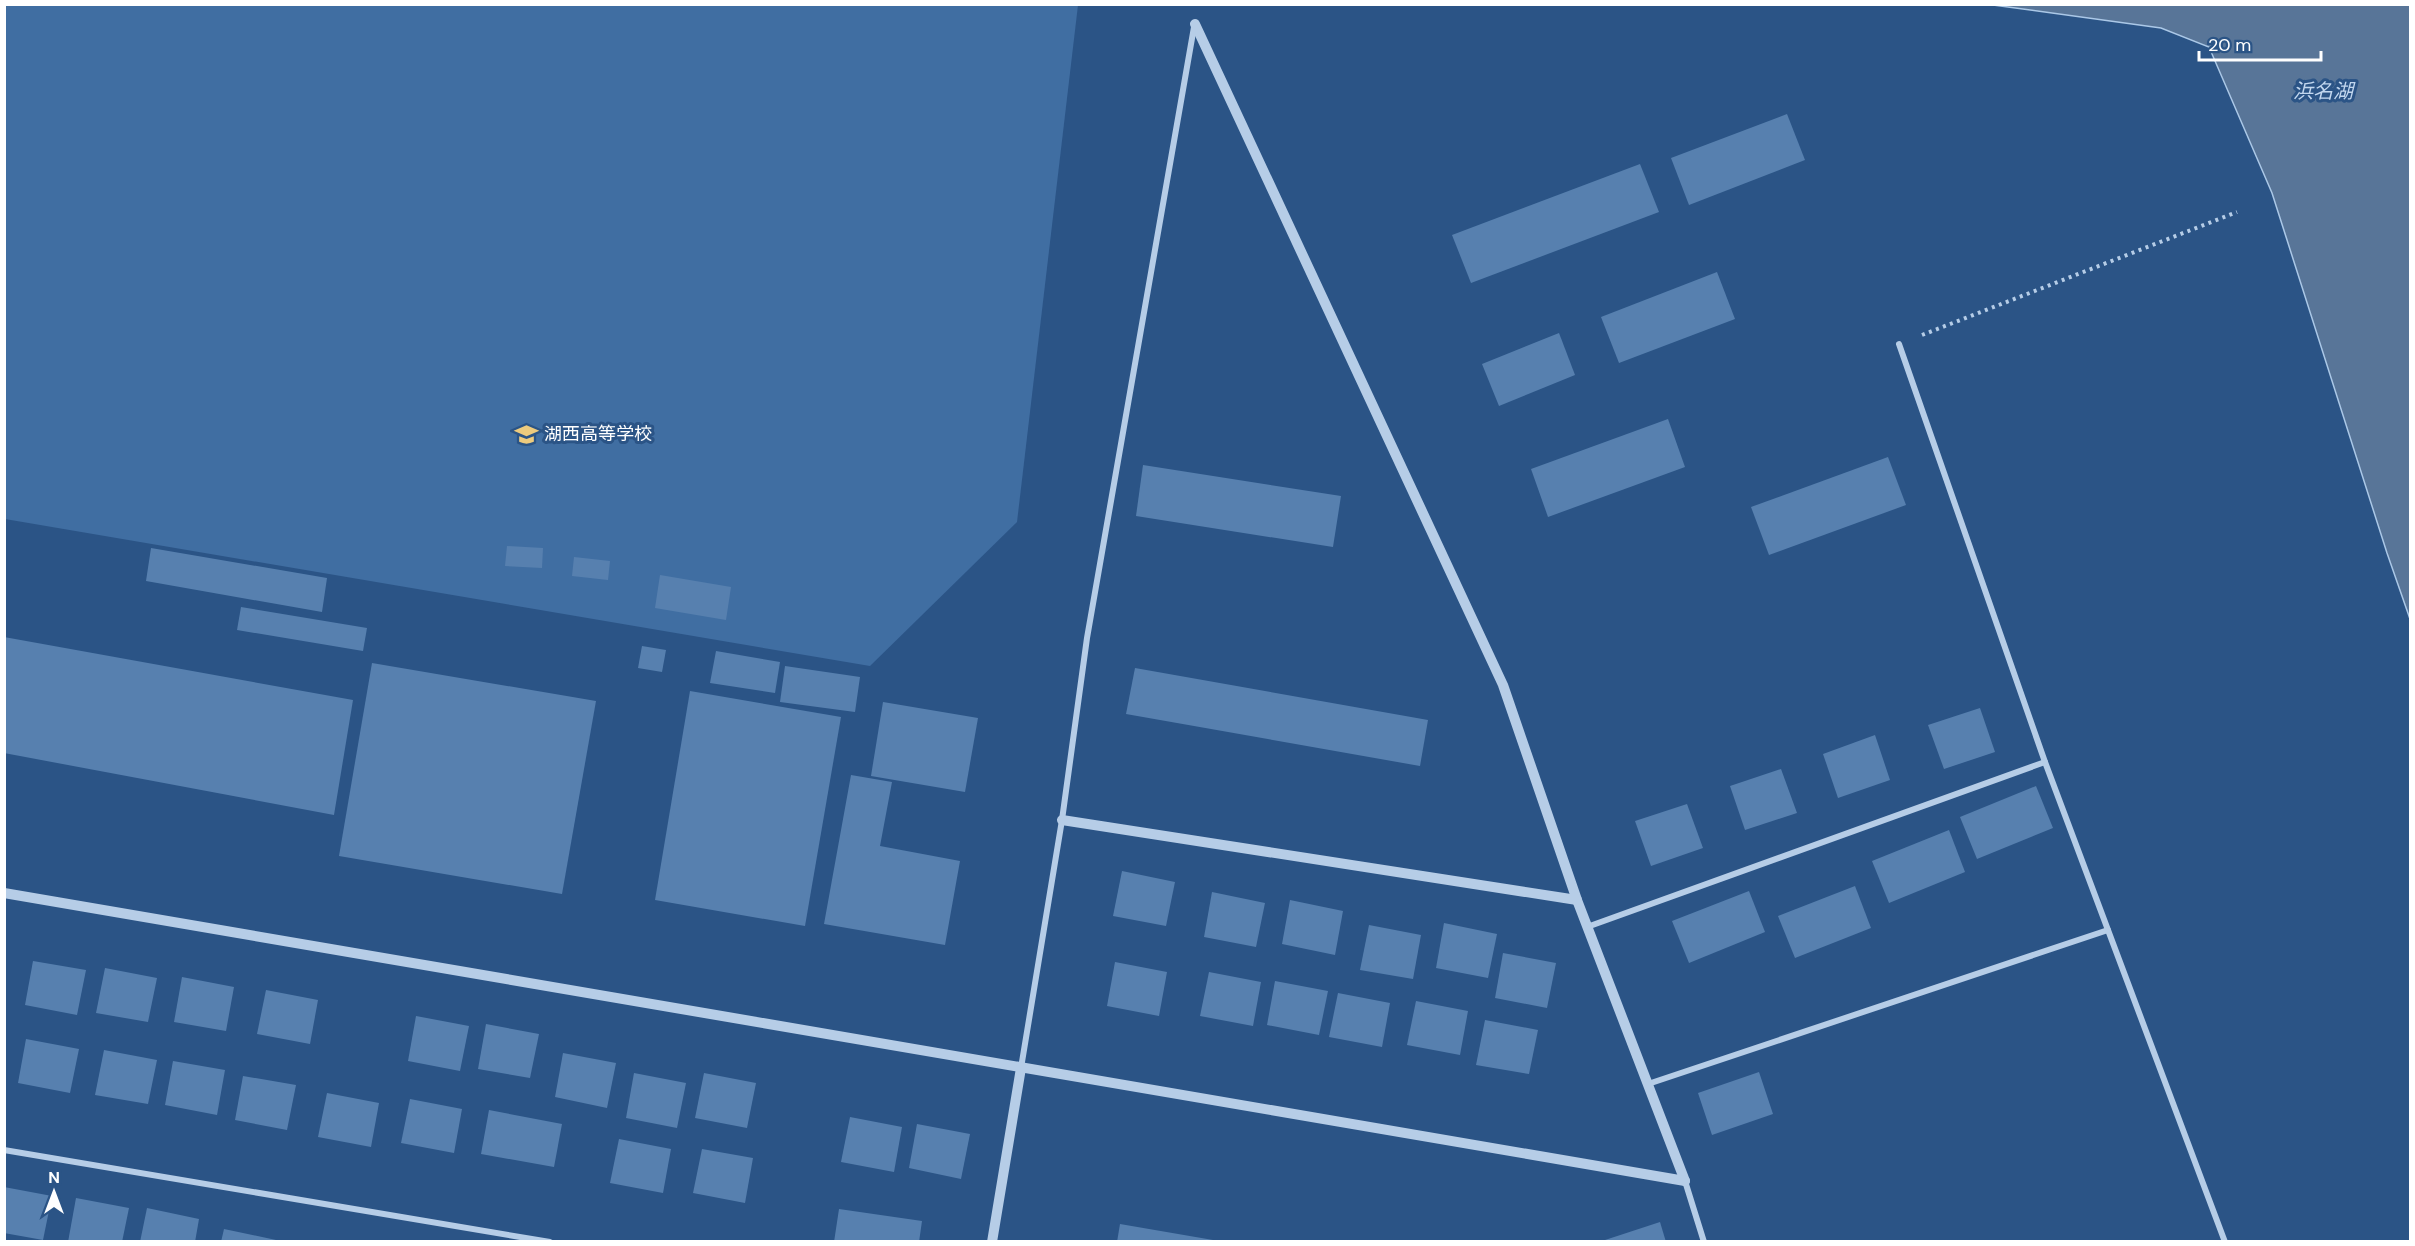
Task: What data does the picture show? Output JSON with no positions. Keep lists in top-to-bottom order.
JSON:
{
  "water": ["浜名湖"],
  "places": {
    "school or university": ["湖西高等学校"]
  },
  "scale_bar": "20 m",
  "north": "top"
}
